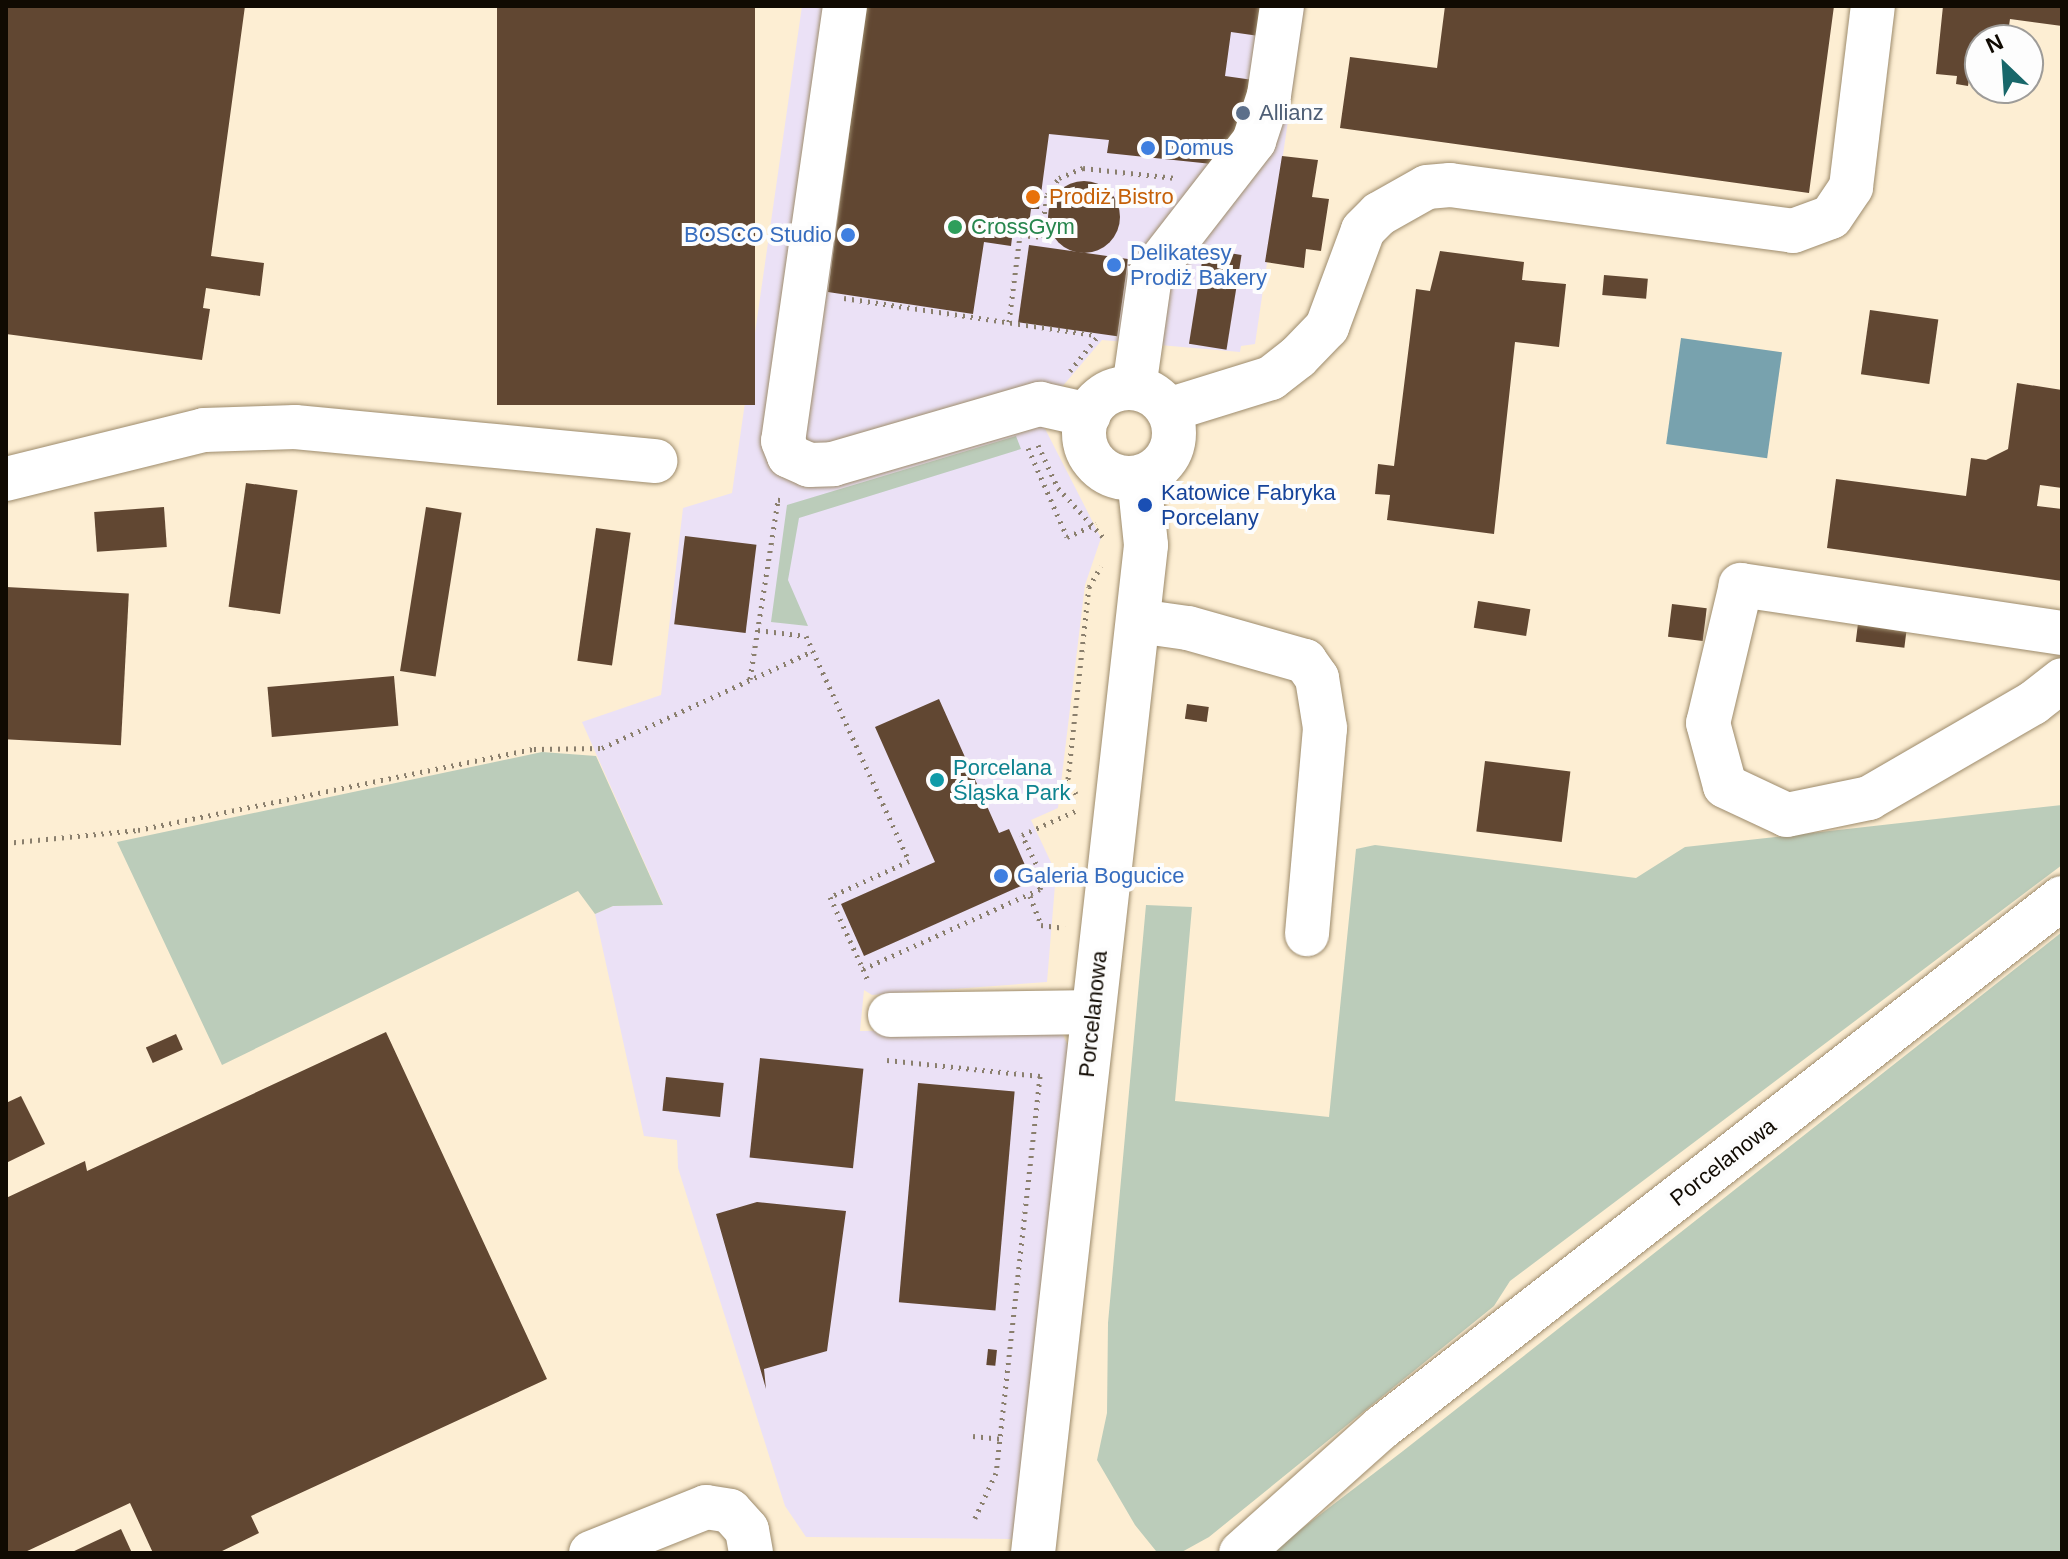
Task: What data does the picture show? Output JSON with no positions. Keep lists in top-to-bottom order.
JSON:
{
  "streets": {
    "street": ["Porcelanowa"]
  },
  "places": [
    "Allianz",
    "Domus",
    "Prodiż Bistro",
    "CrossGym",
    "BOSCO Studio",
    "Delikatesy Prodiż Bakery",
    "Katowice Fabryka Porcelany",
    "Porcelana Śląska Park",
    "Galeria Bogucice"
  ],
  "north": "top left"
}
